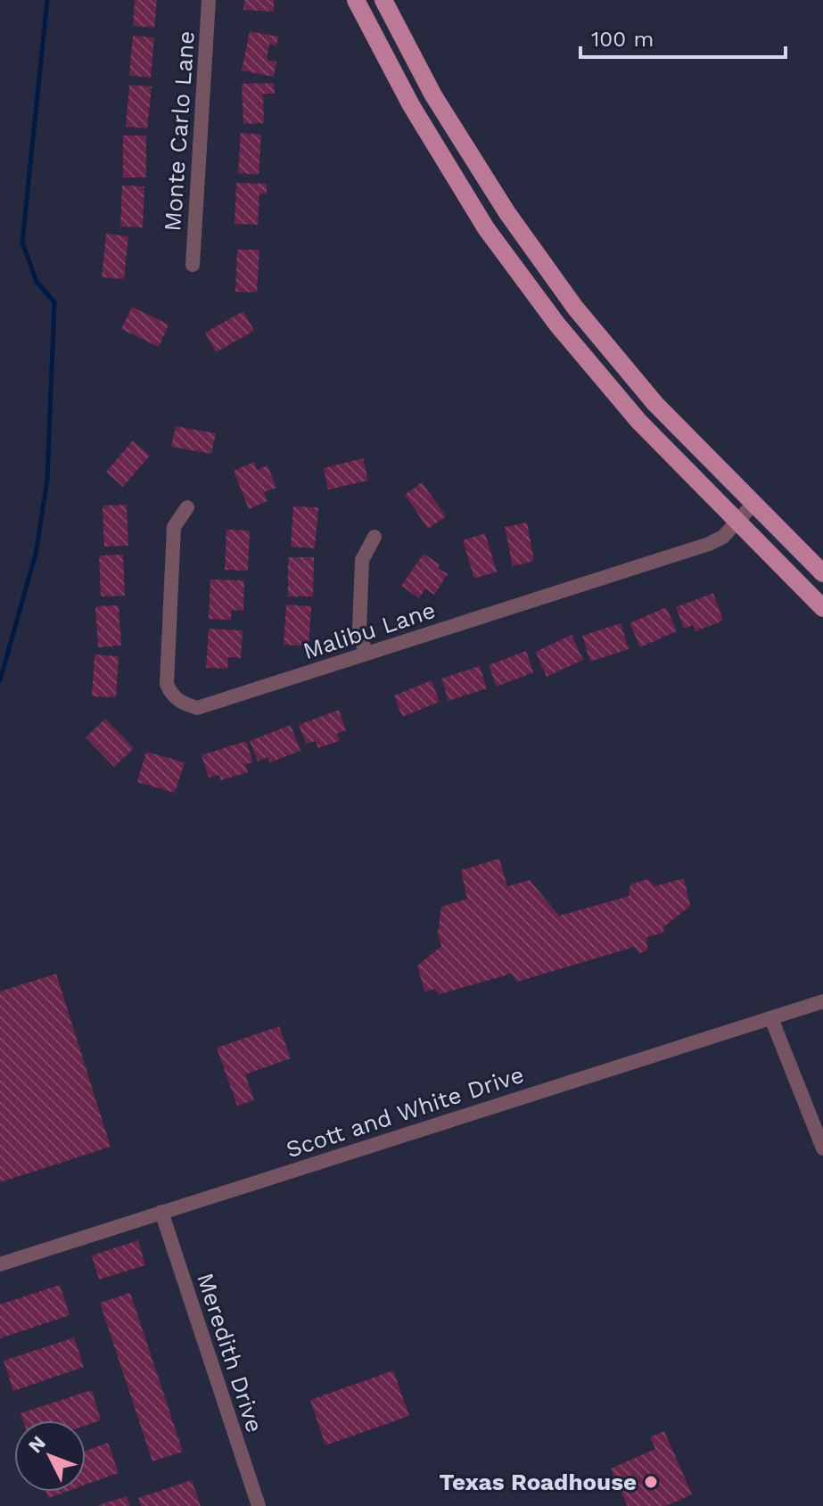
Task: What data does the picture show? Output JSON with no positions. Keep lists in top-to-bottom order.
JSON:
{
  "streets": {
    "street": [
      "Monte Carlo Lane",
      "Malibu Lane",
      "Scott and White Drive",
      "Meredith Drive"
    ]
  },
  "crossings": [
    ["Scott and White Drive", "Meredith Drive"]
  ],
  "places": ["Texas Roadhouse"],
  "scale_bar": "100 m",
  "north": "top left"
}
